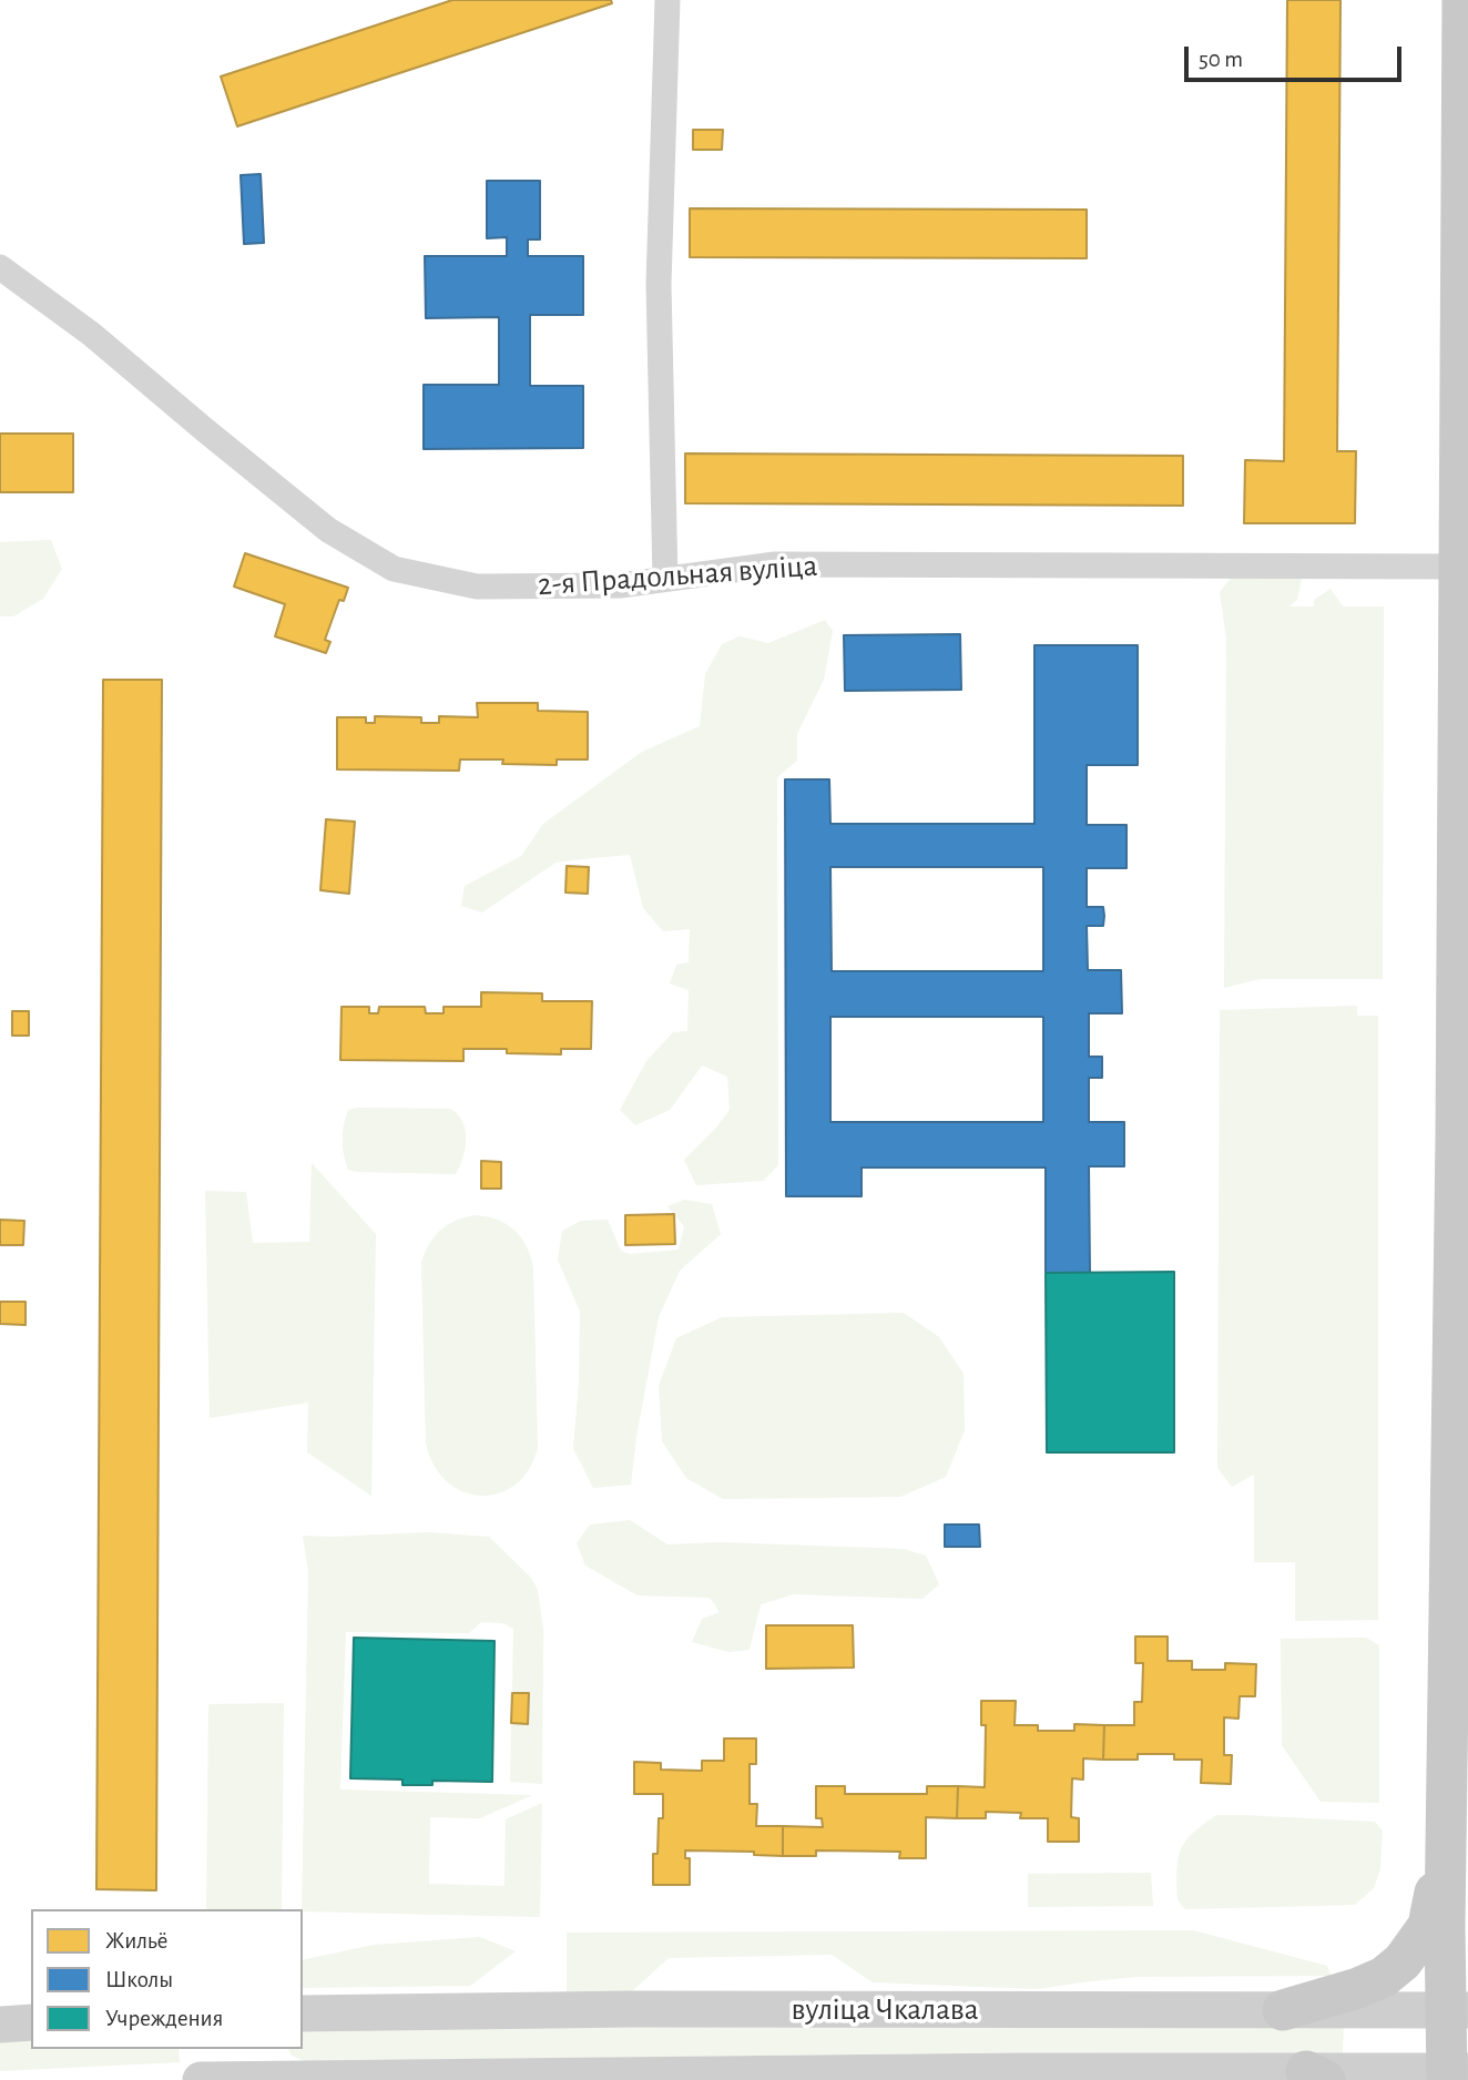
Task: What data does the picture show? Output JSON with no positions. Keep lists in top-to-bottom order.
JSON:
{
  "streets": {
    "main road": ["вуліца Чкалава"],
    "street": ["2-я Прадольная вуліца"]
  },
  "legend": ["Жильё", "Школы", "Учреждения"],
  "scale_bar": "50 m"
}
